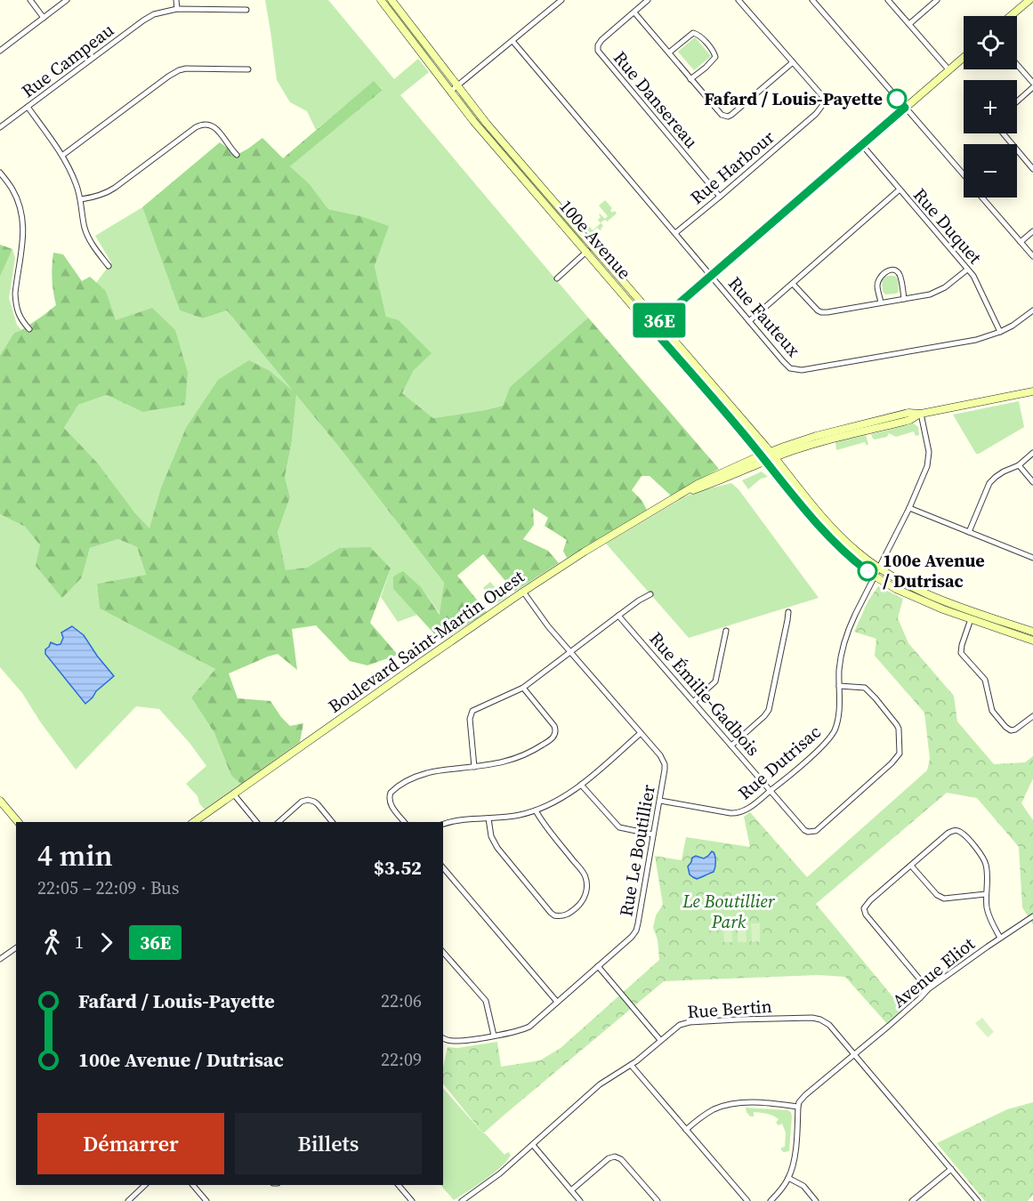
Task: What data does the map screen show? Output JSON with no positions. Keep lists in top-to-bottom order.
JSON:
{
  "streets": {
    "street": [
      "Rue Campeau",
      "Rue Dansereau",
      "Rue Harbour",
      "Rue Duquet",
      "100e Avenue",
      "Rue Fauteux",
      "Boulevard Saint-Martin Ouest",
      "Rue Émilie-Gadbois",
      "Rue Dutrisac",
      "Rue Le Boutillier",
      "Avenue Eliot",
      "Rue Bertin"
    ]
  },
  "crossings": [
    ["Rue Dansereau", "Rue Harbour"],
    ["Rue Harbour", "Rue Fauteux"],
    ["Rue Duquet", "Rue Fauteux"],
    ["100e Avenue", "Boulevard Saint-Martin Ouest"],
    ["100e Avenue", "Rue Dutrisac"],
    ["Boulevard Saint-Martin Ouest", "Rue Dutrisac"],
    ["Boulevard Saint-Martin Ouest", "Rue Le Boutillier"],
    ["Rue Émilie-Gadbois", "Rue Dutrisac"],
    ["Rue Dutrisac", "Rue Le Boutillier"],
    ["Avenue Eliot", "Rue Bertin"]
  ],
  "parks": ["Le Boutillier Park"],
  "places": ["Fafard / Louis-Payette", "100e Avenue / Dutrisac"],
  "lines": ["bus line 36E"],
  "page": {
    "on_map": "36E",
    "map_buttons": ["+", "−"],
    "heading": ["4 min", "22:05 – 22:09 · Bus", "$3.52"],
    "legs": ["1", "36E"],
    "list": [
      {
        "name": "Fafard / Louis-Payette",
        "value": "22:06"
      },
      {
        "name": "100e Avenue / Dutrisac",
        "value": "22:09"
      }
    ],
    "buttons": ["Démarrer", "Billets"]
  }
}
